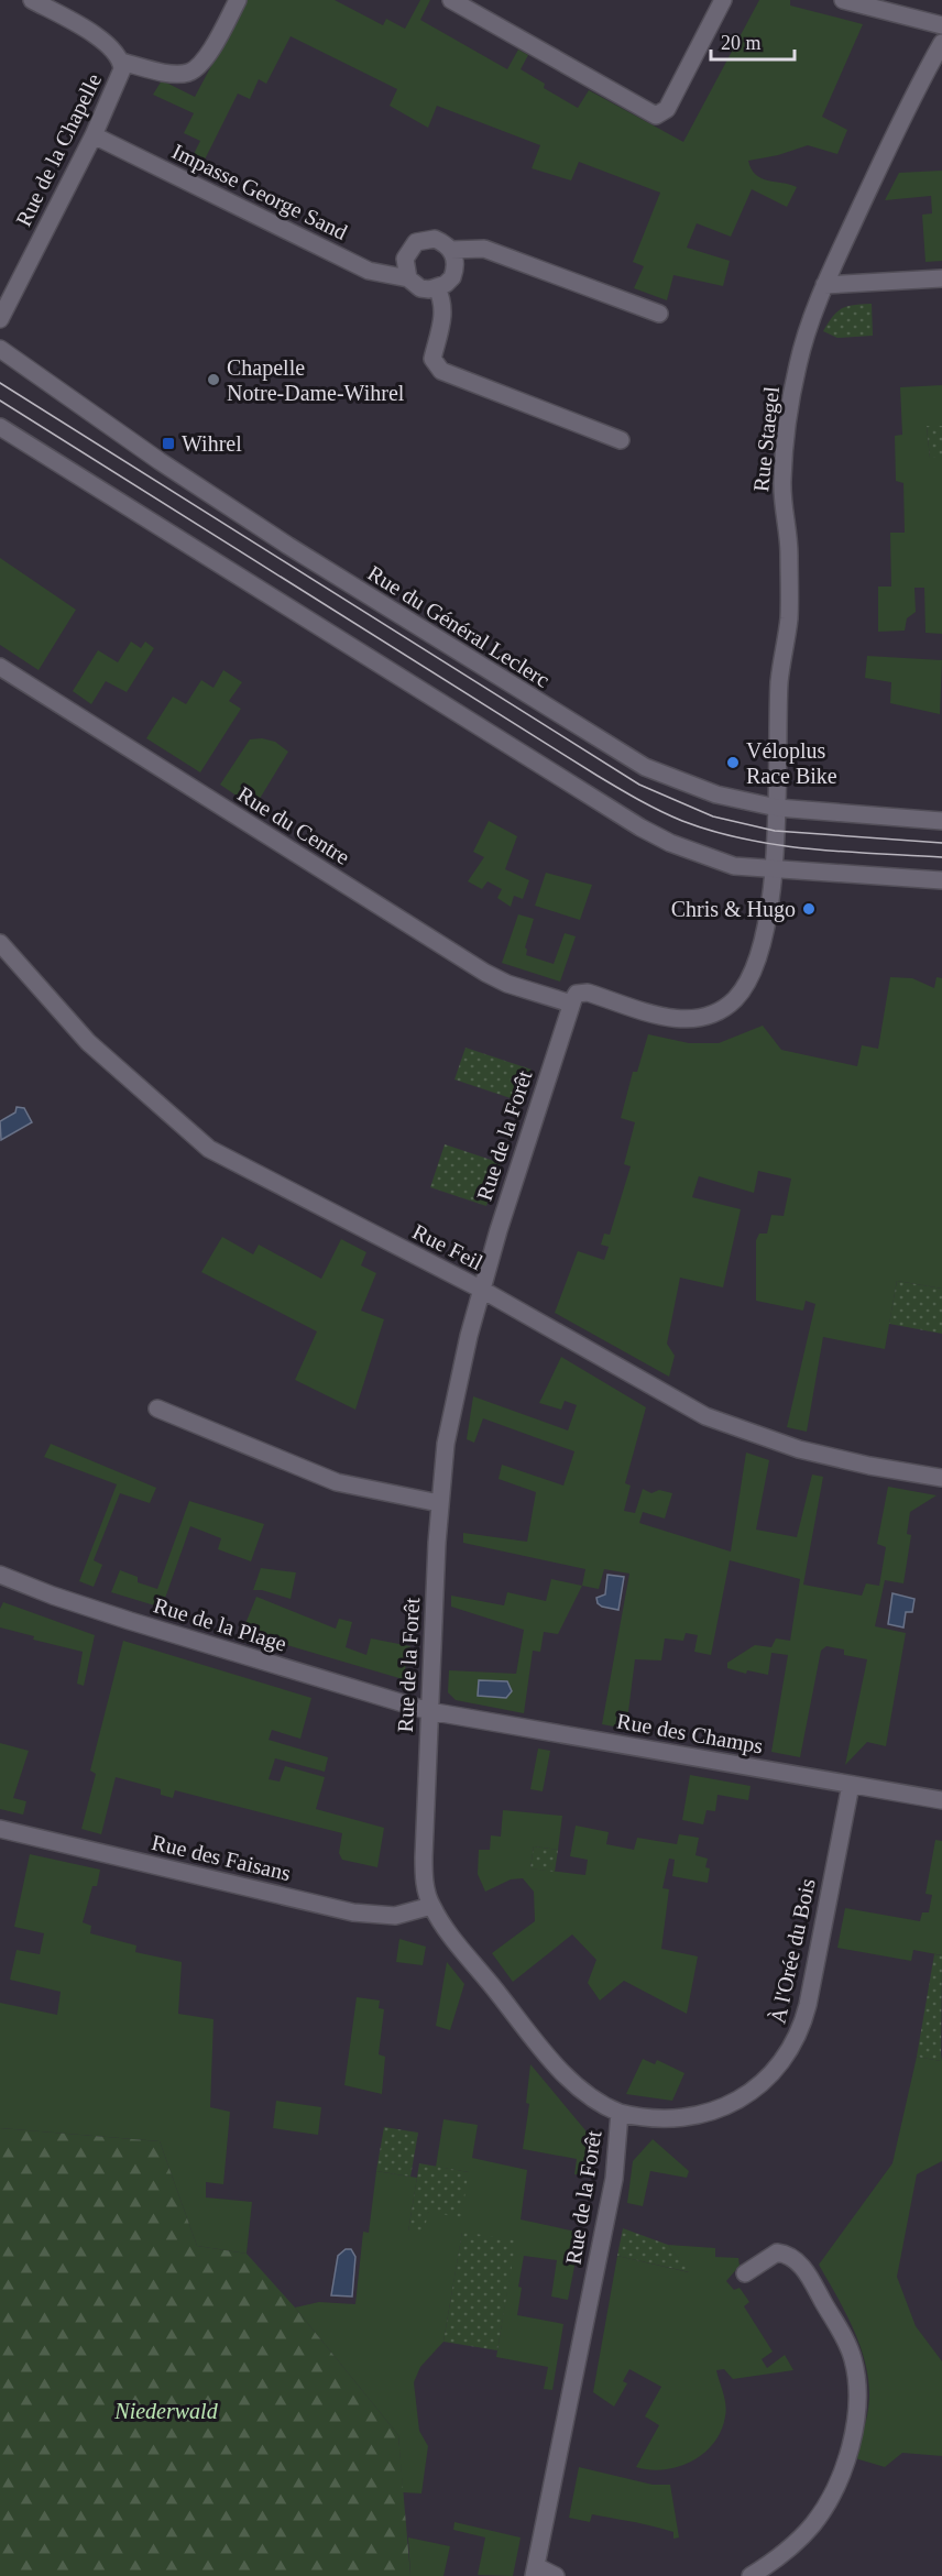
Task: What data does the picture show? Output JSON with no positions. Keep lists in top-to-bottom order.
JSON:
{
  "streets": {
    "street": [
      "Rue de la Chapelle",
      "Impasse George Sand",
      "Rue Staegel",
      "Rue du Général Leclerc",
      "Rue du Centre",
      "Rue de la Forêt",
      "Rue Feil",
      "Rue de la Plage",
      "Rue des Champs",
      "Rue des Faisans",
      "À l'Orée du Bois"
    ]
  },
  "crossings": [
    ["Rue de la Chapelle", "Impasse George Sand"],
    ["Rue Staegel", "Rue du Général Leclerc"],
    ["Rue du Centre", "Rue de la Forêt"],
    ["Rue de la Forêt", "Rue Feil"],
    ["Rue de la Forêt", "Rue de la Plage"],
    ["Rue de la Forêt", "Rue des Champs"],
    ["Rue de la Forêt", "Rue des Faisans"],
    ["Rue de la Forêt", "À l'Orée du Bois"],
    ["Rue de la Plage", "Rue des Champs"],
    ["Rue des Champs", "À l'Orée du Bois"]
  ],
  "parks": ["Niederwald"],
  "places": {
    "other": ["Chapelle Notre-Dame-Wihrel", "Véloplus Race Bike", "Chris & Hugo"],
    "transit": ["Wihrel"]
  },
  "scale_bar": "20 m"
}
